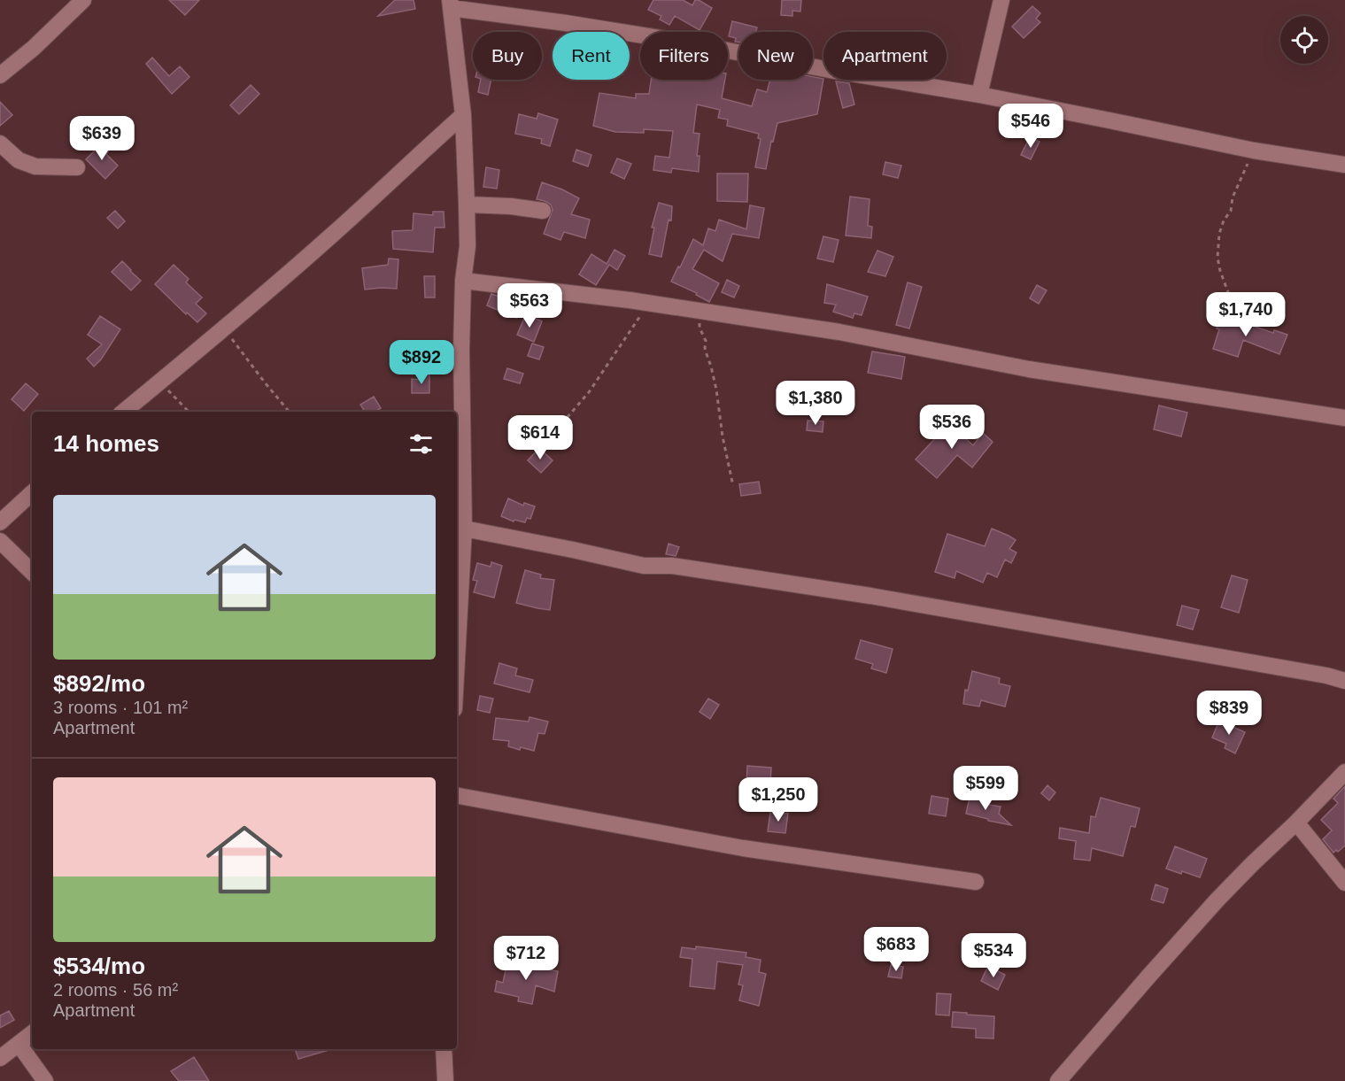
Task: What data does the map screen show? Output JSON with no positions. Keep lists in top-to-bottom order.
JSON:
{
  "page": {
    "chip": [
      "Buy",
      "Rent",
      "Filters",
      "New",
      "Apartment"
    ],
    "price": [
      "$546",
      "$639",
      "$563",
      "$1,740",
      "$892",
      "$1,380",
      "$536",
      "$614",
      "$839",
      "$599",
      "$1,250",
      "$683",
      "$534",
      "$712"
    ],
    "heading": "14 homes",
    "list": [
      {
        "name": "$892/mo",
        "note": "3 rooms · 101 m² · Apartment"
      },
      {
        "name": "$534/mo",
        "note": "2 rooms · 56 m² · Apartment"
      }
    ]
  }
}
